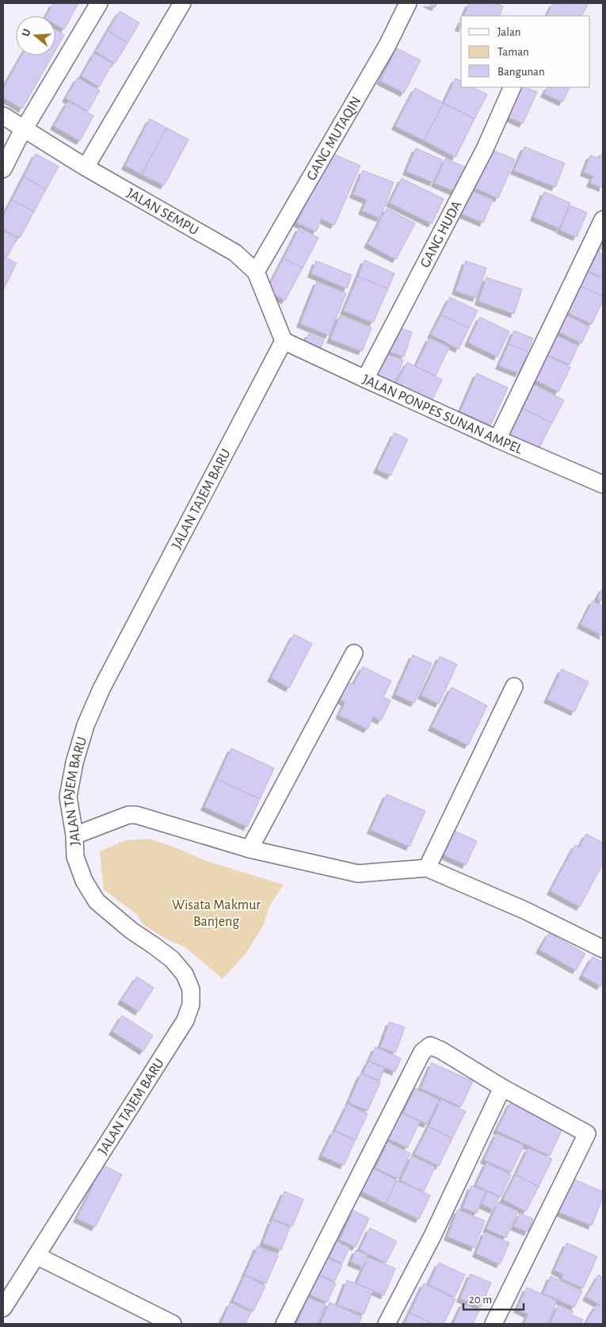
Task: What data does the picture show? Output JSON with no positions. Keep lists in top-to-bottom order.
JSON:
{
  "streets": {
    "street": [
      "GANG MUTAQIN",
      "JALAN SEMPU",
      "GANG HUDA",
      "JALAN PONPES SUNAN AMPEL",
      "JALAN TAJEM BARU"
    ]
  },
  "crossings": [
    ["GANG MUTAQIN", "JALAN SEMPU"],
    ["JALAN SEMPU", "JALAN PONPES SUNAN AMPEL"],
    ["JALAN SEMPU", "JALAN TAJEM BARU"],
    ["GANG HUDA", "JALAN PONPES SUNAN AMPEL"],
    ["JALAN PONPES SUNAN AMPEL", "JALAN TAJEM BARU"]
  ],
  "parks": ["Wisata Makmur Banjeng"],
  "legend": ["Jalan", "Taman", "Bangunan"],
  "scale_bar": "20 m",
  "north": "left"
}
